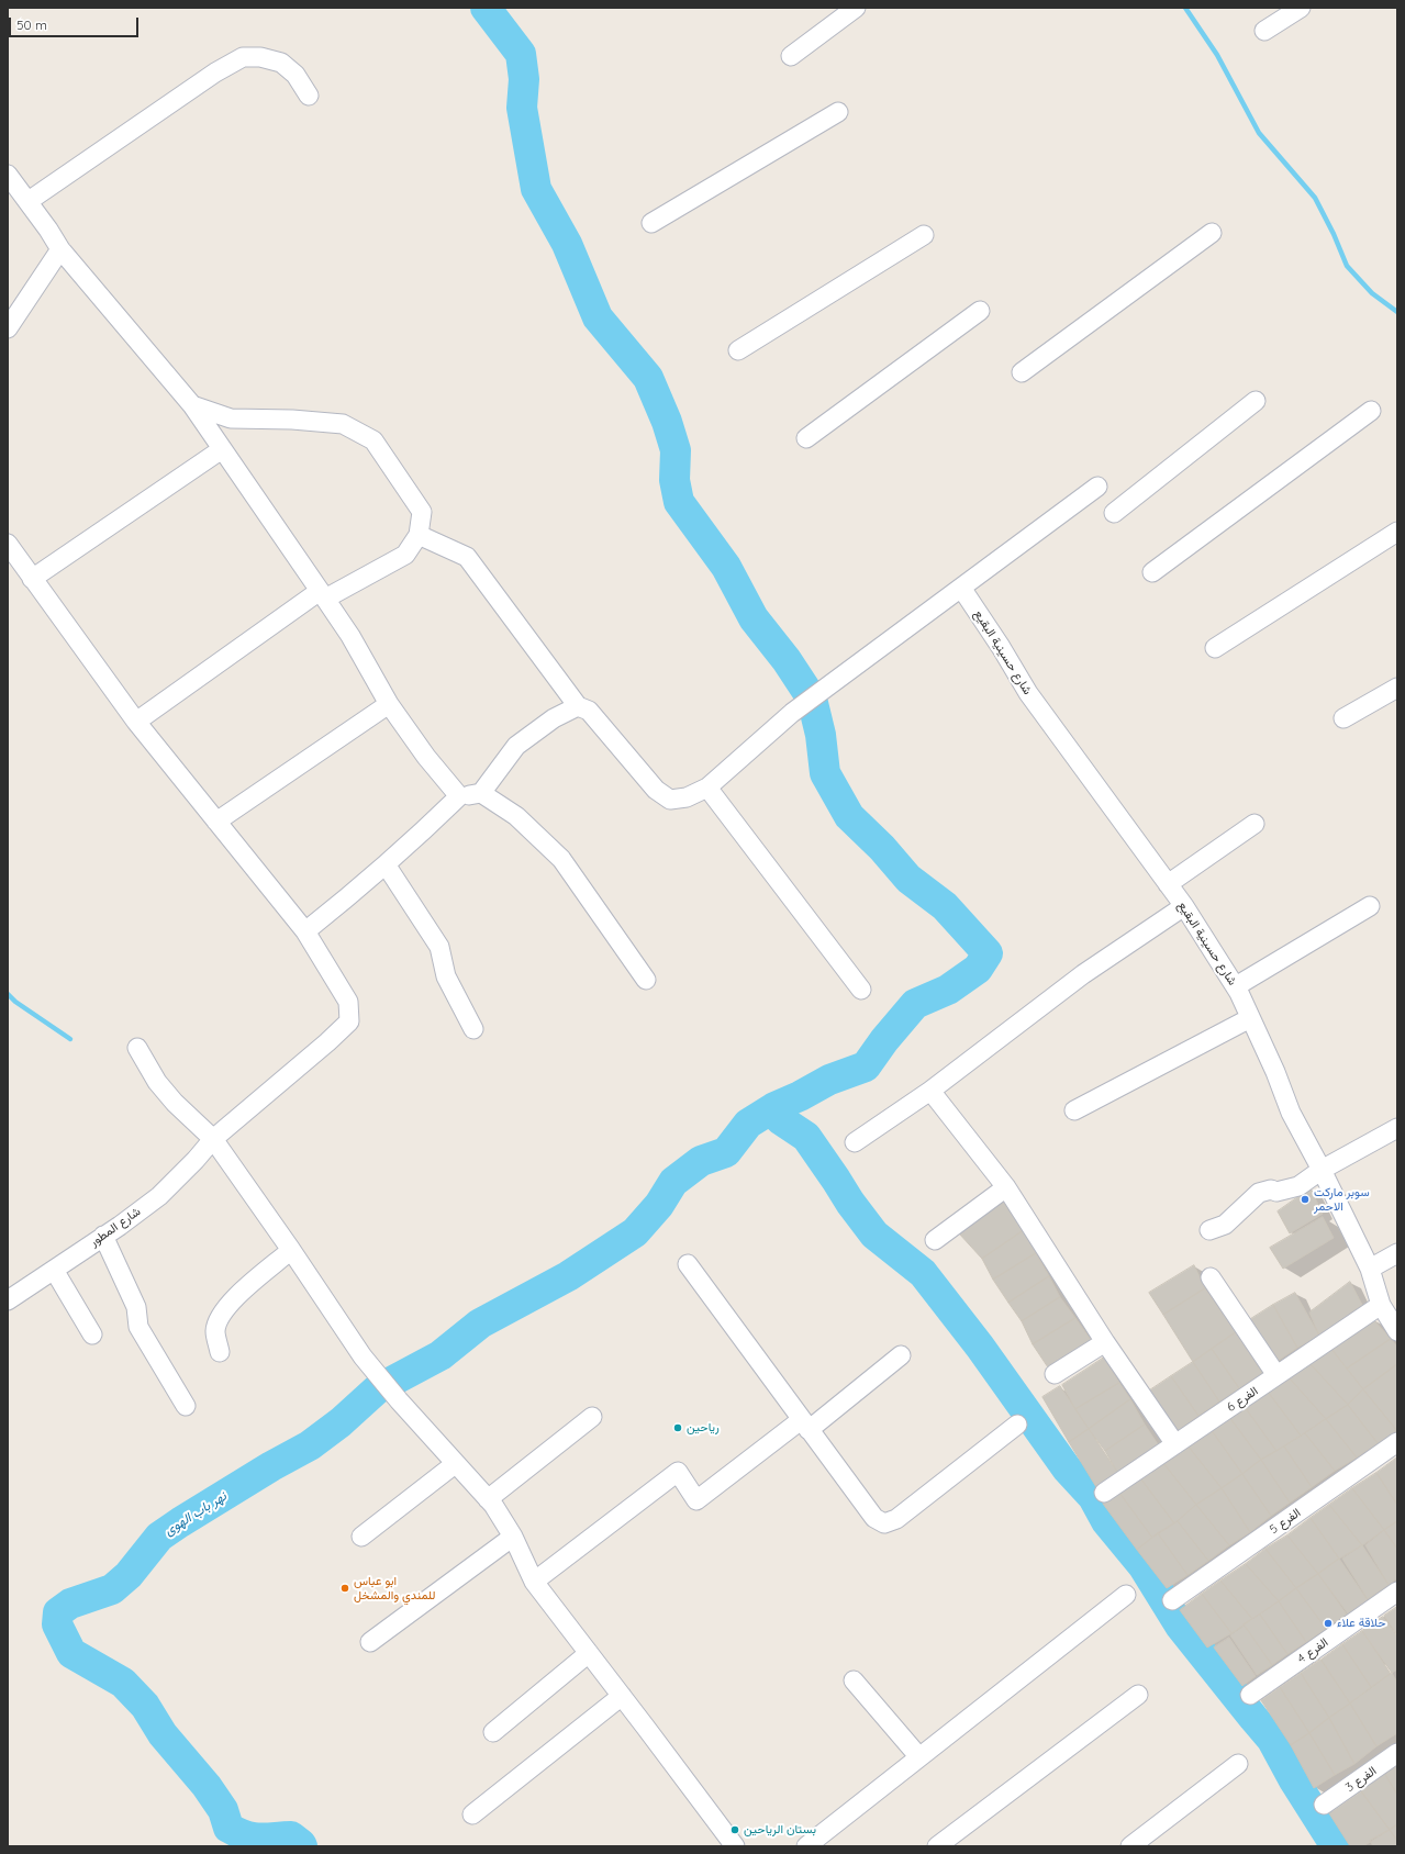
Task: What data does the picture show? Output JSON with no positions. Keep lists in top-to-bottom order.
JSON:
{
  "streets": {
    "street": [
      "شارع حسينية البقيع",
      "شارع المطور",
      "الفرع 6",
      "الفرع 5",
      "الفرع 4",
      "الفرع 3"
    ]
  },
  "crossings": [
    ["شارع حسينية البقيع", "الفرع 6"]
  ],
  "water": ["نهر باب الهوى"],
  "places": [
    "سوبر ماركت الاحمر",
    "رياحين",
    "ابو عباس للمندي والمشخل",
    "حلاقة علاء",
    "بستان الرياحين"
  ],
  "scale_bar": "50 m"
}
